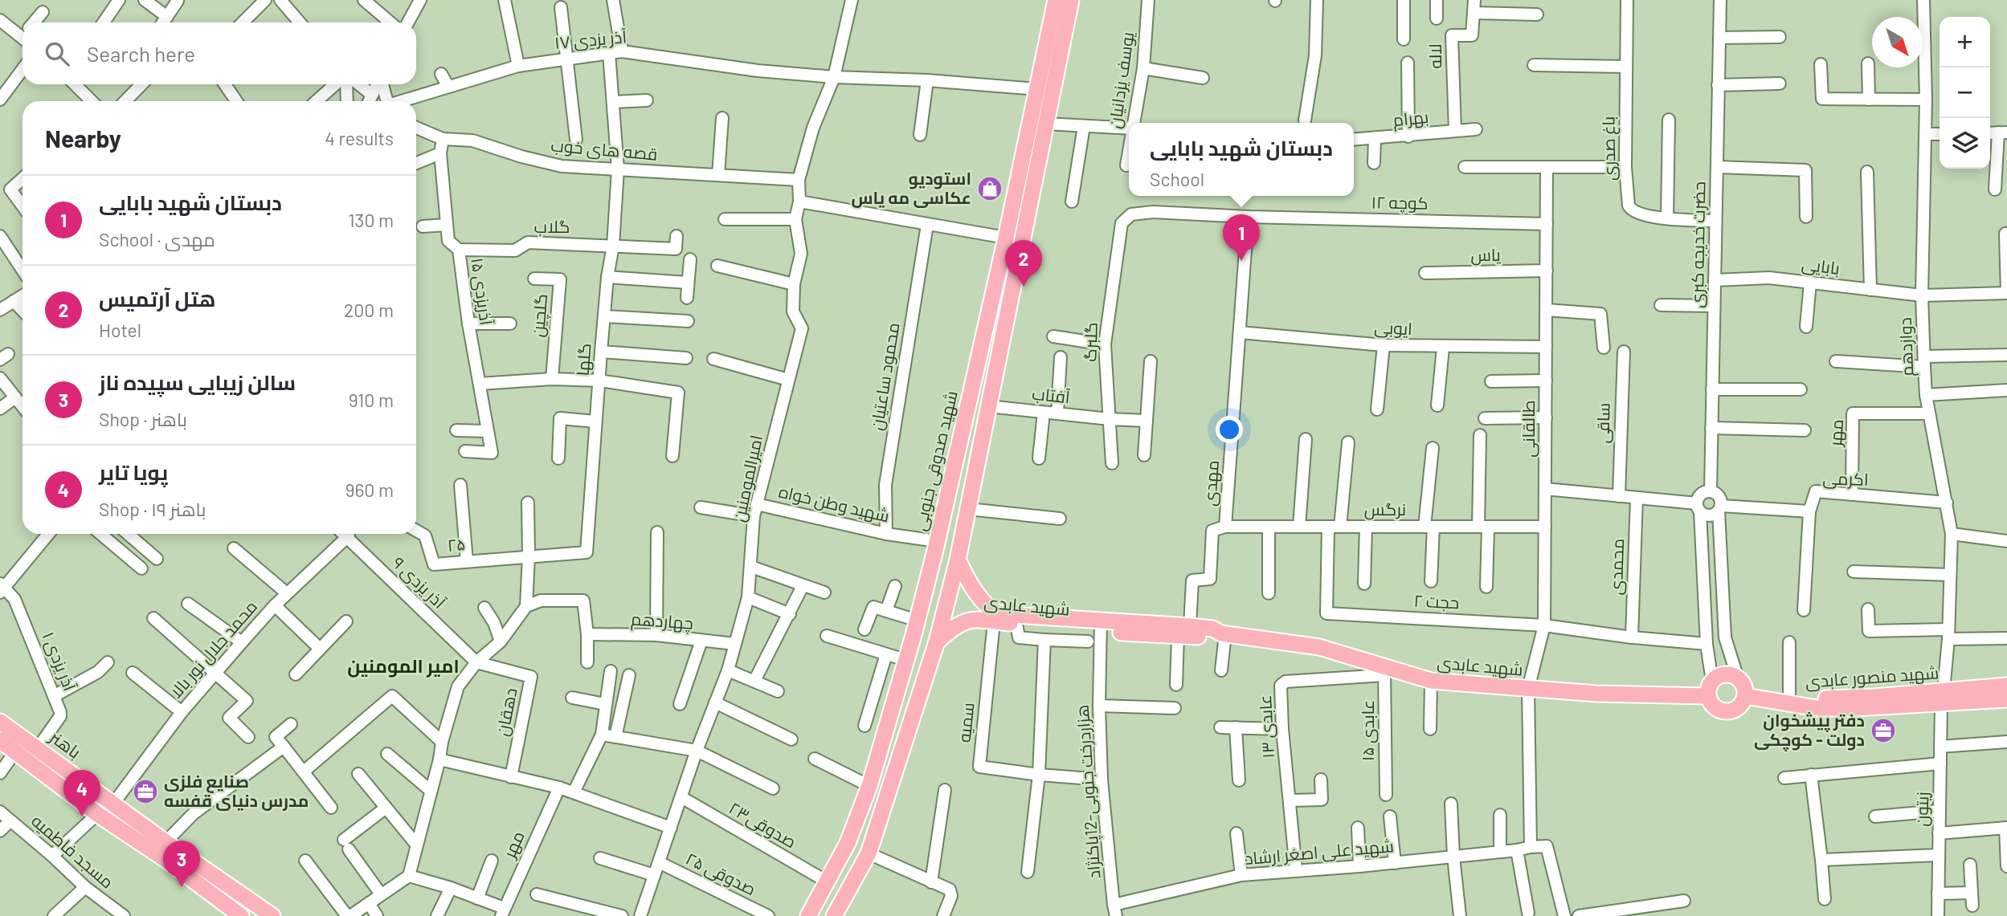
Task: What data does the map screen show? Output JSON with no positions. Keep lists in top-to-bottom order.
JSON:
{
  "streets": {
    "main road": [
      "شهید صدوقی جنوبی",
      "شهید عابدی",
      "شهید منصور عابدی",
      "باهنر"
    ],
    "street": [
      "آذر یزدی ۱۷",
      "لاله",
      "یوسف یزدانیان",
      "بهرام",
      "باغ صدری",
      "قصه های خوب",
      "کوچه ۱۲",
      "گلاب",
      "حضرت خدیجه کبری",
      "یاس",
      "بابایی",
      "۱۵ آذریزدی",
      "گلچین",
      "ایوبی",
      "گلبرگ",
      "دوازدهم",
      "گلها",
      "محمود ساعتیان",
      "آفتاب",
      "ساقی",
      "طالقانی",
      "مهر",
      "امیرالمومنین",
      "اکرمی",
      "مهدی",
      "شهید وطن خواه",
      "نرگس",
      "۲۵",
      "محمدی",
      "آذر یزدی ۹",
      "حجت ۲",
      "چهاردهم",
      "محمد جلال نور بالا",
      "آذر یزدی ۱",
      "دهقان",
      "سمیه",
      "عابدی ۱۳",
      "عابدی ۱۵",
      "هزاردرخت جنوبی-12پاکنژاد",
      "زیتون",
      "صدوقی۲۳",
      "مسجد فاطمیه",
      "شهید علی اصغر ارشاد",
      "صدوقی ۲۵"
    ]
  },
  "crossings": [
    ["آذر یزدی ۱۷", "گلها"],
    ["آذر یزدی ۱۷", "شهید صدوقی جنوبی"],
    ["آذر یزدی ۱۷", "امیرالمومنین"],
    ["لاله", "بهرام"],
    ["باغ صدری", "حضرت خدیجه کبری"],
    ["قصه های خوب", "۱۵ آذریزدی"],
    ["قصه های خوب", "گلها"],
    ["قصه های خوب", "امیرالمومنین"],
    ["کوچه ۱۲", "گلبرگ"],
    ["کوچه ۱۲", "طالقانی"],
    ["کوچه ۱۲", "مهدی"],
    ["گلاب", "۱۵ آذریزدی"],
    ["گلاب", "گلها"],
    ["حضرت خدیجه کبری", "بابایی"],
    ["یاس", "طالقانی"],
    ["بابایی", "دوازدهم"],
    ["ایوبی", "طالقانی"],
    ["ایوبی", "مهدی"],
    ["گلبرگ", "آفتاب"],
    ["دوازدهم", "مهر"],
    ["دوازدهم", "اکرمی"],
    ["دوازدهم", "شهید منصور عابدی"],
    ["دوازدهم", "زیتون"],
    ["گلها", "۲۵"],
    ["محمود ساعتیان", "شهید وطن خواه"],
    ["آفتاب", "شهید صدوقی جنوبی"],
    ["طالقانی", "نرگس"],
    ["طالقانی", "حجت ۲"],
    ["طالقانی", "شهید عابدی"],
    ["طالقانی", "شهید علی اصغر ارشاد"],
    ["مهر", "اکرمی"],
    ["شهید صدوقی جنوبی", "شهید وطن خواه"],
    ["شهید صدوقی جنوبی", "شهید عابدی"],
    ["شهید صدوقی جنوبی", "صدوقی۲۳"],
    ["امیرالمومنین", "شهید وطن خواه"],
    ["امیرالمومنین", "چهاردهم"],
    ["امیرالمومنین", "صدوقی۲۳"],
    ["امیرالمومنین", "صدوقی ۲۵"],
    ["مهدی", "نرگس"],
    ["مهدی", "شهید عابدی"],
    ["نرگس", "حجت ۲"],
    ["محمدی", "حجت ۲"],
    ["آذر یزدی ۹", "دهقان"],
    ["شهید عابدی", "سمیه"],
    ["شهید عابدی", "عابدی ۱۳"],
    ["شهید عابدی", "عابدی ۱۵"],
    ["شهید عابدی", "هزاردرخت جنوبی-12پاکنژاد"],
    ["محمد جلال نور بالا", "باهنر"],
    ["آذر یزدی ۱", "باهنر"],
    ["شهید منصور عابدی", "زیتون"],
    ["عابدی ۱۳", "عابدی ۱۵"],
    ["عابدی ۱۳", "شهید علی اصغر ارشاد"],
    ["هزاردرخت جنوبی-12پاکنژاد", "شهید علی اصغر ارشاد"]
  ],
  "districts": ["امیر المومنین"],
  "places": {
    "shop": ["استودیو عکاسی مه یاس"],
    "office": ["دفتر پیشخوان دولت - کوچکی", "صنایع فلزی مدرس دنیای قفسه"]
  },
  "north": "bottom right",
  "page": {
    "map_buttons": ["+", "−"],
    "search": "Search here",
    "heading": ["Nearby", "4 results"],
    "popup": ["دبستان شهید بابایی", "School"],
    "list": [
      {
        "mark": "1",
        "name": "دبستان شهید بابایی",
        "note": "School · مهدی",
        "value": "130 m"
      },
      {
        "mark": "2",
        "name": "هتل آرتمیس",
        "note": "Hotel",
        "value": "200 m"
      },
      {
        "mark": "3",
        "name": "سالن زیبایی سپیده ناز",
        "note": "Shop · باهنر",
        "value": "910 m"
      },
      {
        "mark": "4",
        "name": "پویا تایر",
        "note": "Shop · باهنر ۱۹",
        "value": "960 m"
      }
    ],
    "pins": [
      "1",
      "2",
      "4",
      "3"
    ]
  }
}
